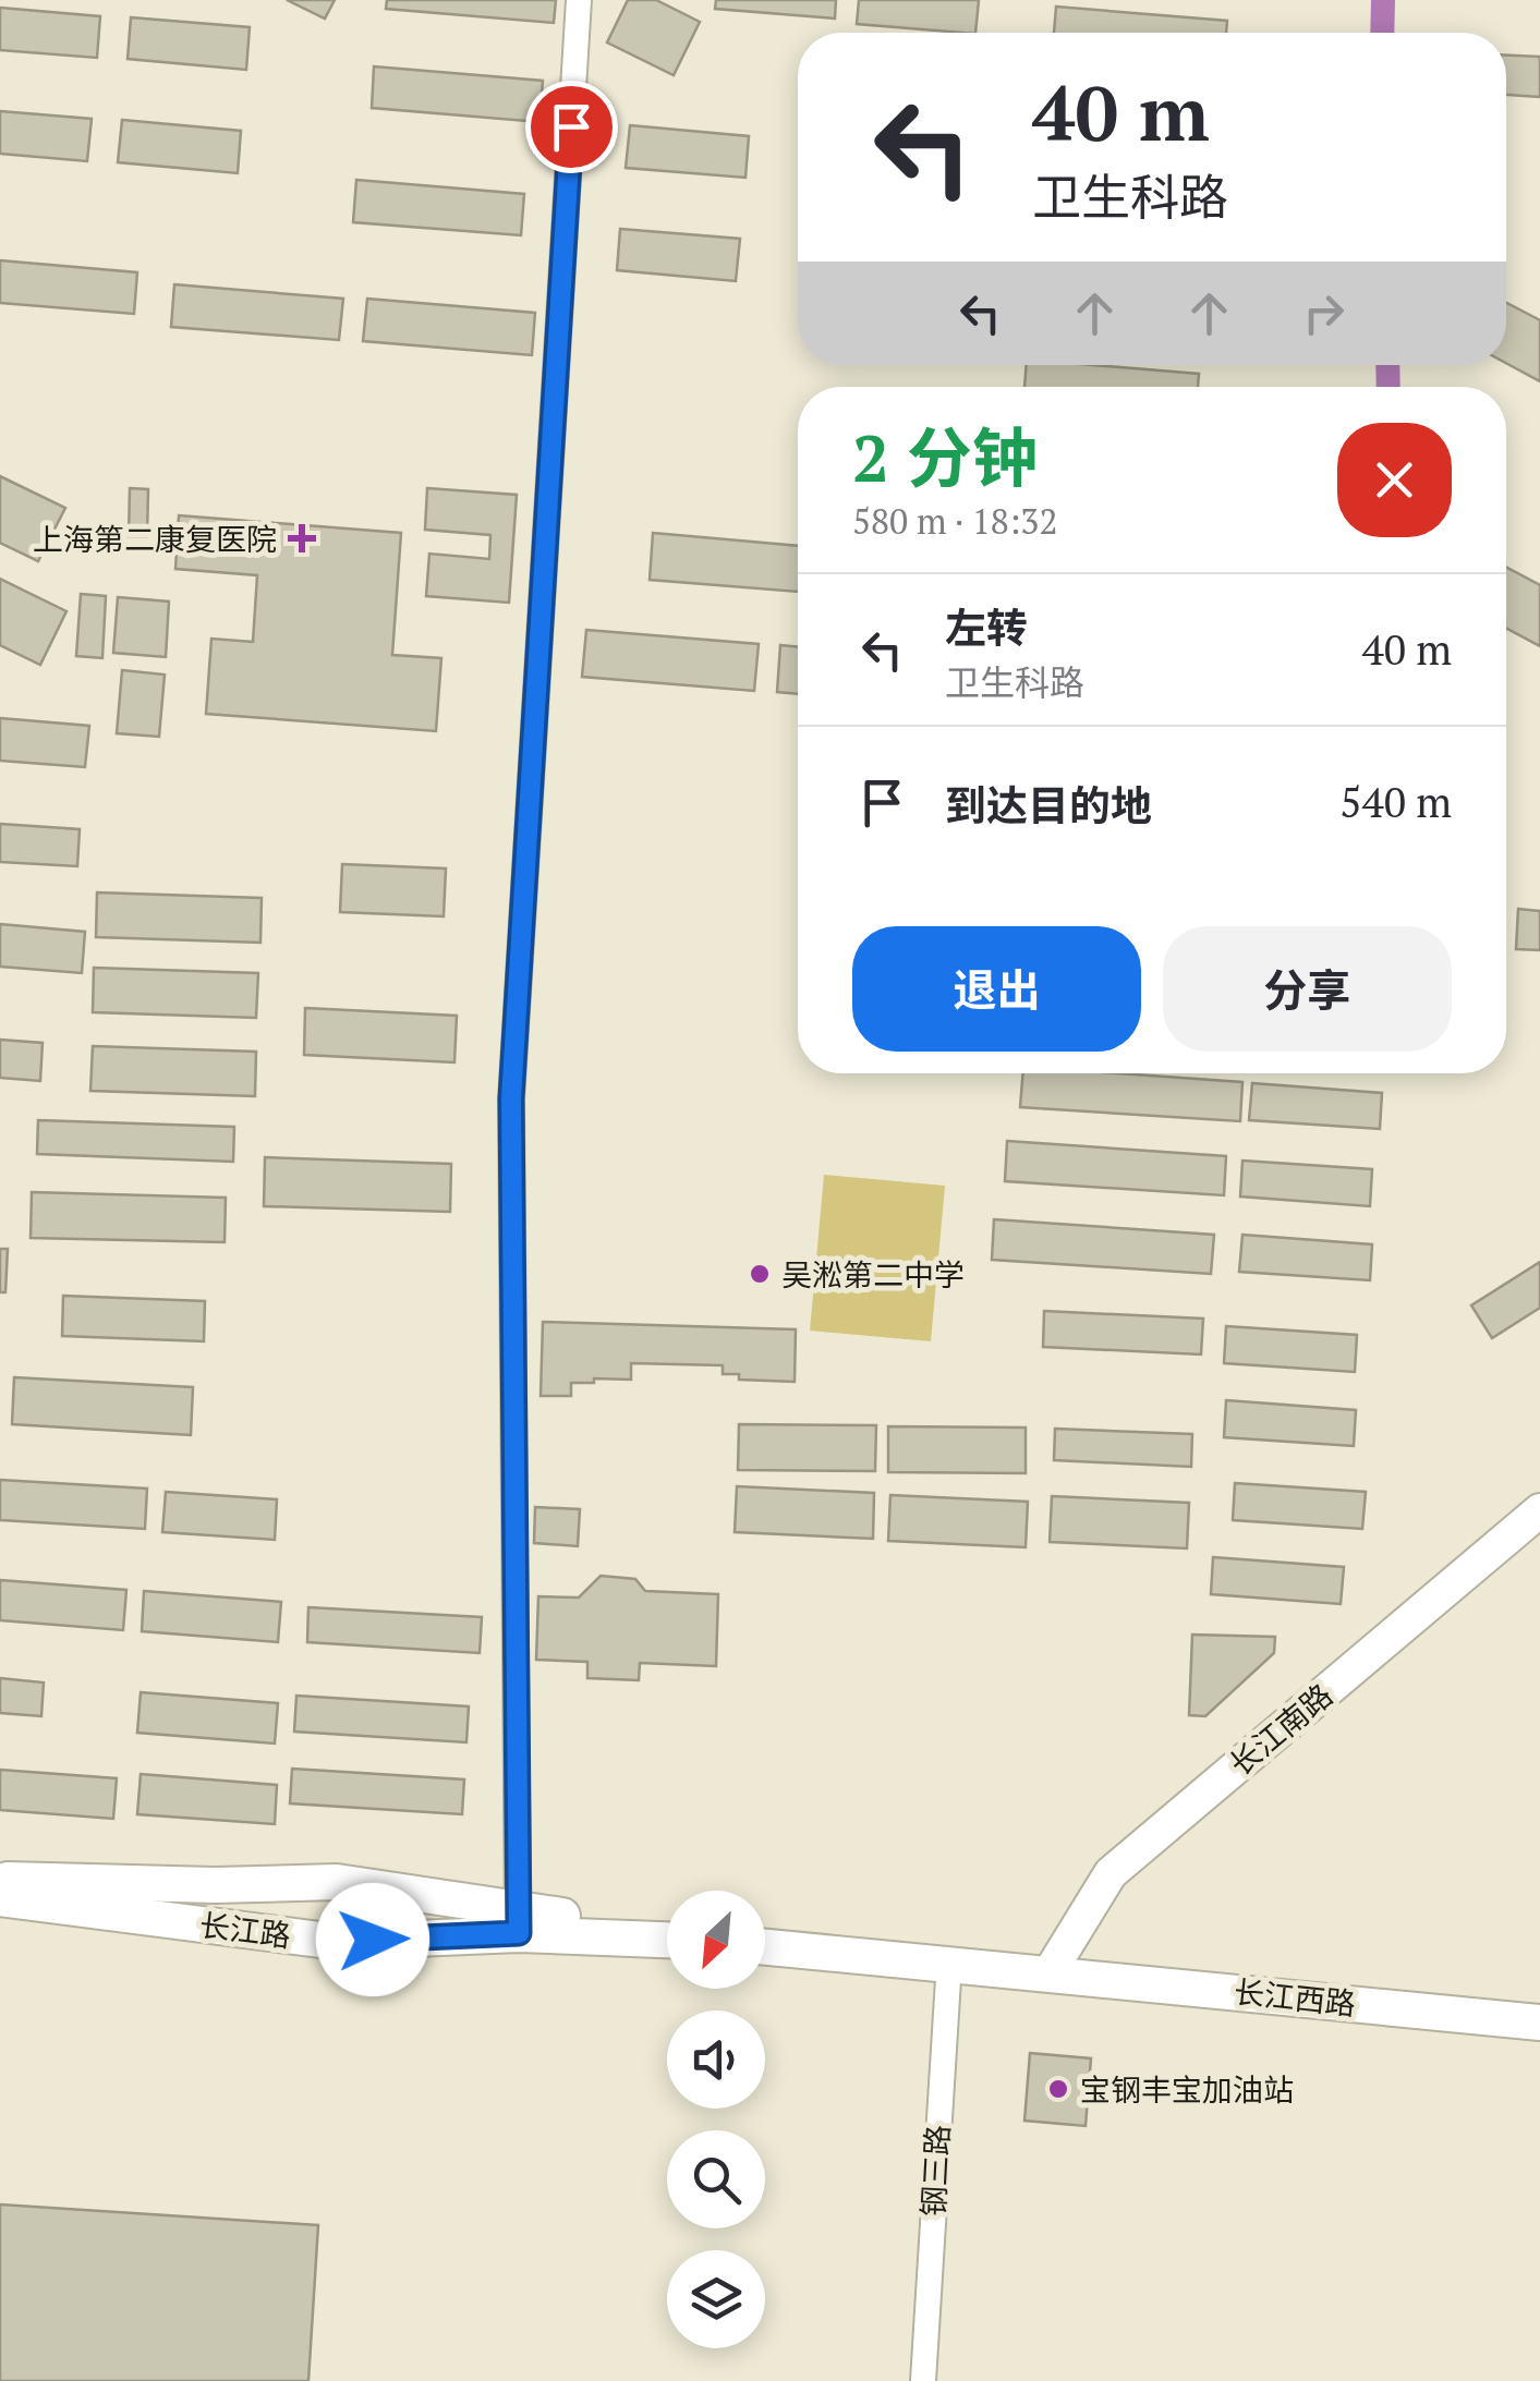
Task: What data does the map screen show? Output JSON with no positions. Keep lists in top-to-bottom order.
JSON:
{
  "streets": {
    "main road": ["长江南路", "长江路", "长江西路"],
    "street": ["钢三路"]
  },
  "crossings": [
    ["长江南路", "长江西路"]
  ],
  "places": {
    "health": ["上海第二康复医院"],
    "other": ["吴淞第二中学", "宝钢丰宝加油站"]
  },
  "north": "bottom left",
  "page": {
    "turn": ["40 m", "卫生科路"],
    "heading": ["2 分钟", "580 m · 18:32"],
    "list": [
      {
        "name": "左转",
        "note": "卫生科路",
        "value": "40 m"
      },
      {
        "name": "到达目的地",
        "value": "540 m"
      }
    ],
    "buttons": ["退出", "分享"]
  }
}
